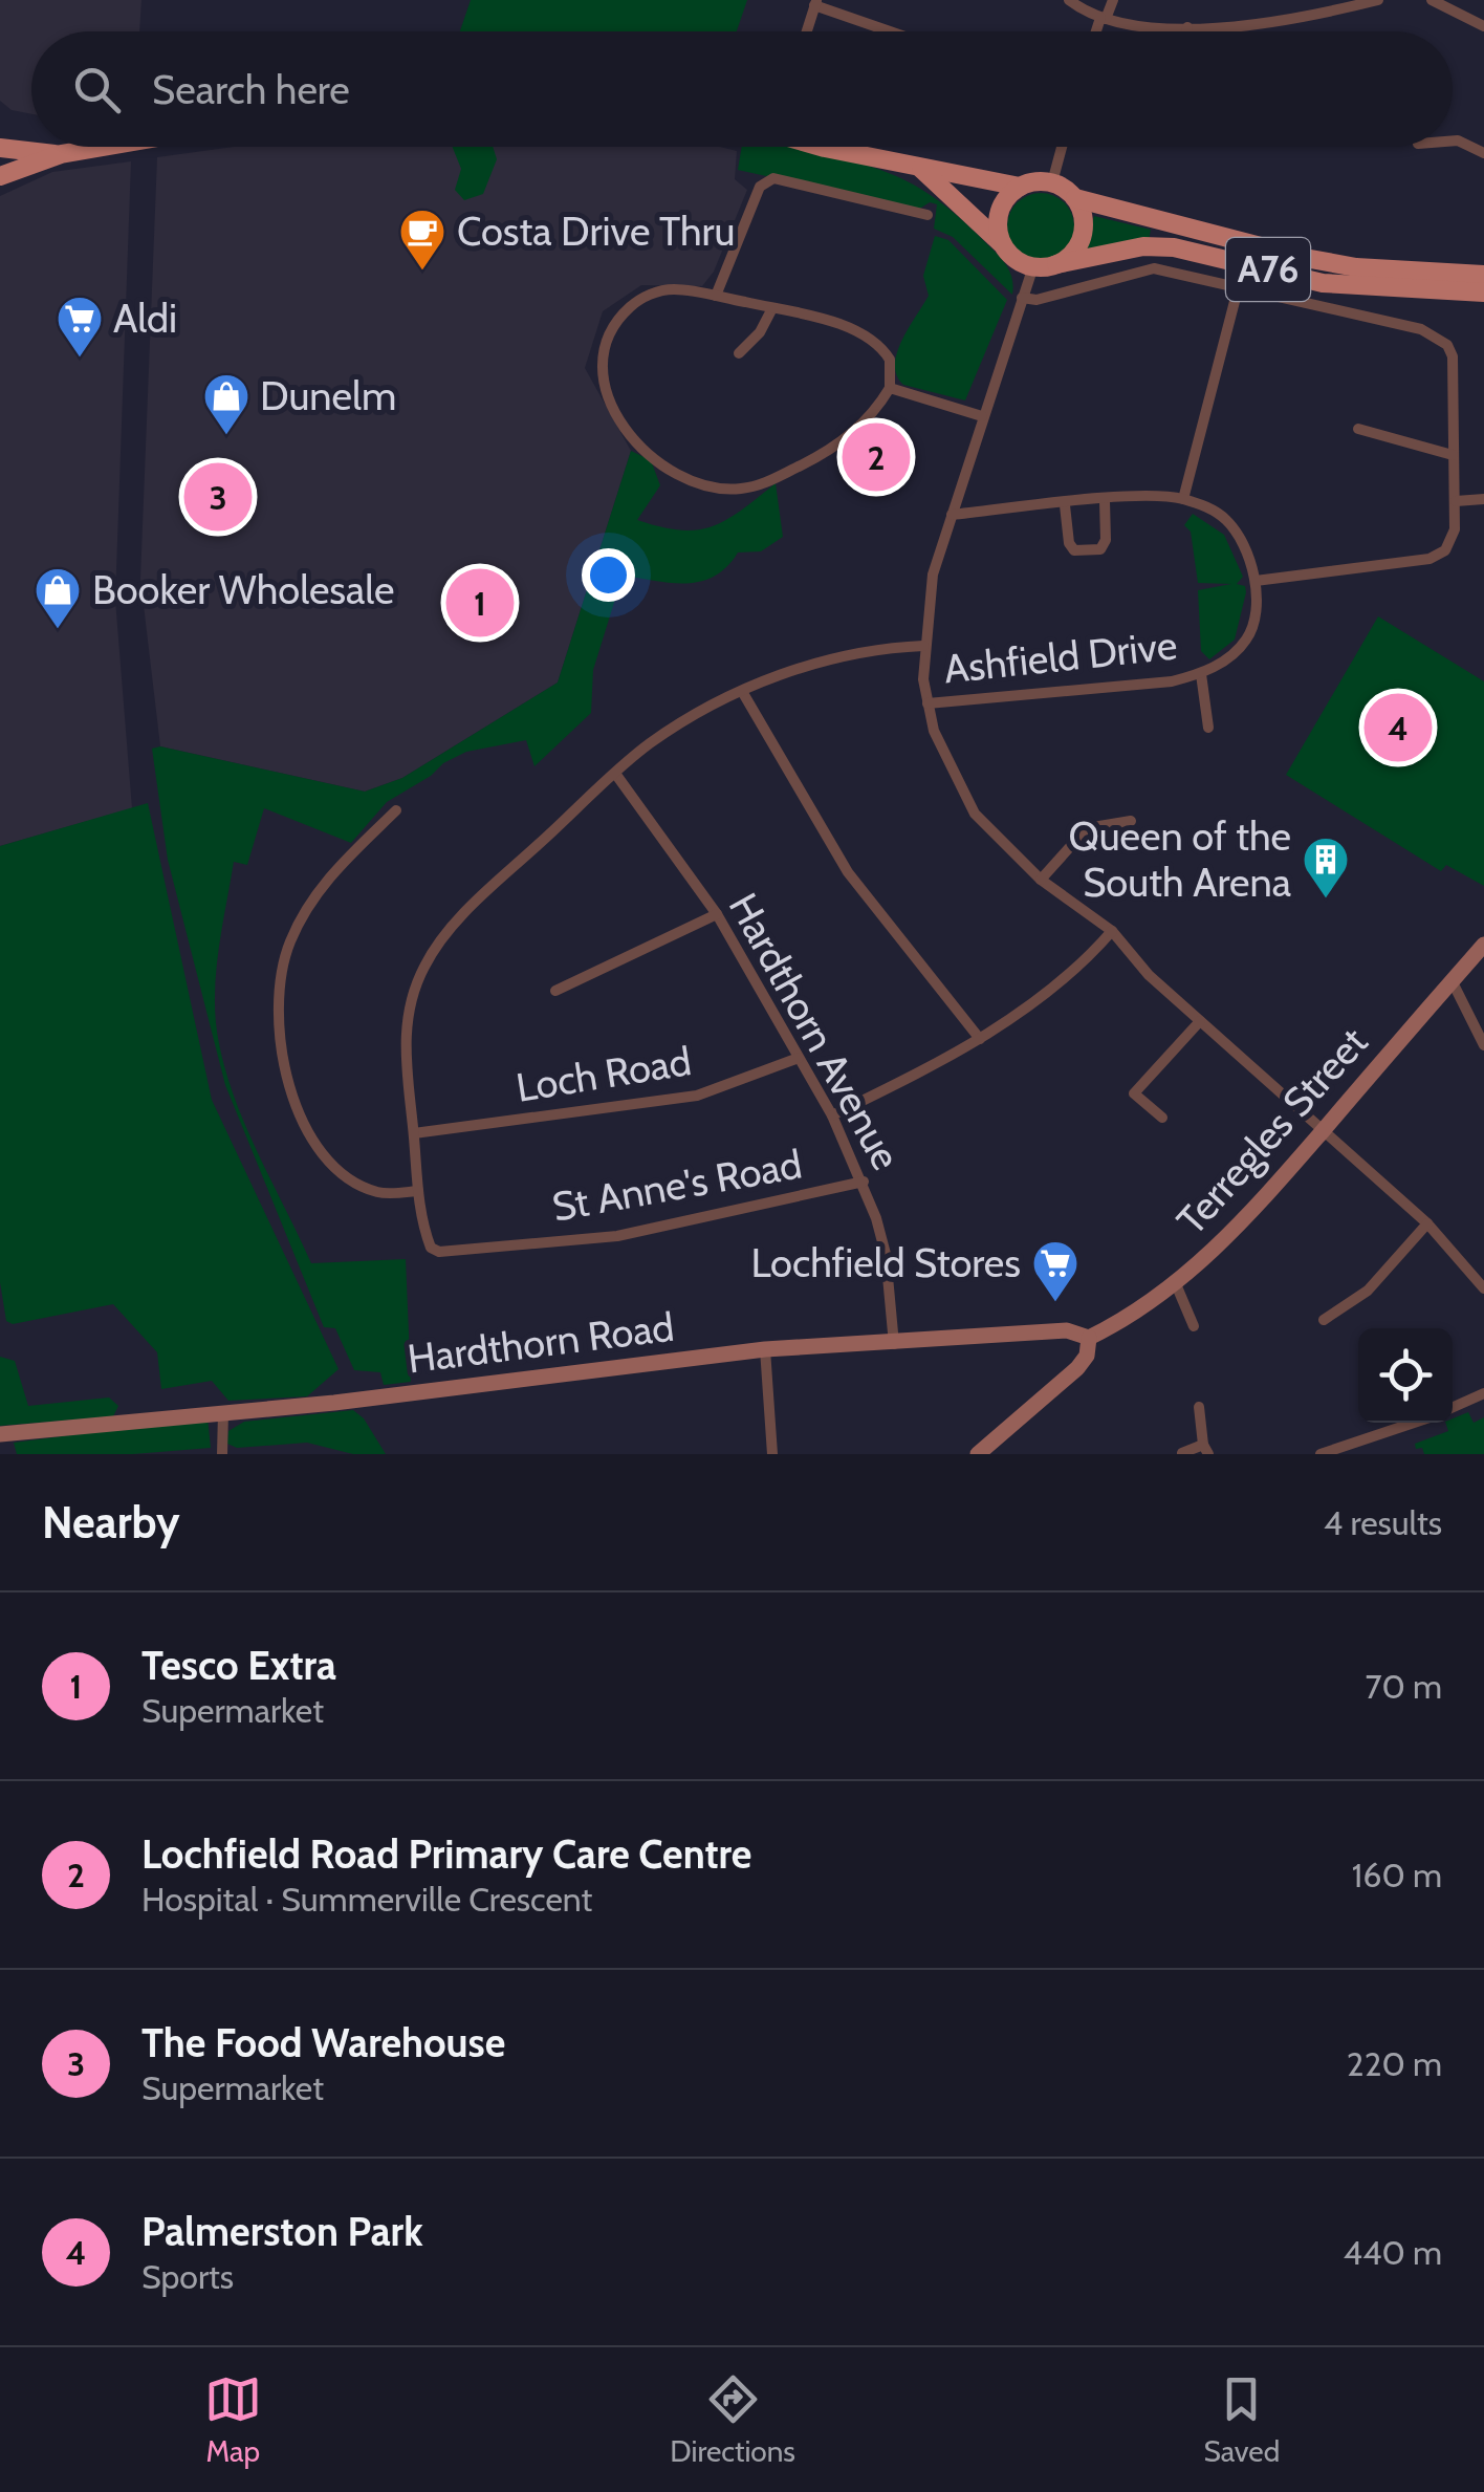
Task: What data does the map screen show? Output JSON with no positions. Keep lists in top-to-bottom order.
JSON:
{
  "streets": {
    "main road": ["A76"],
    "street": [
      "Ashfield Drive",
      "Hardthorn Avenue",
      "Loch Road",
      "Terregles Street",
      "St Anne's Road",
      "Hardthorn Road"
    ]
  },
  "crossings": [
    ["Hardthorn Avenue", "Loch Road"],
    ["Hardthorn Avenue", "St Anne's Road"],
    ["Hardthorn Avenue", "Hardthorn Road"],
    ["Terregles Street", "Hardthorn Road"]
  ],
  "places": {
    "cafe": ["Costa Drive Thru"],
    "supermarket": ["Aldi", "Lochfield Stores"],
    "shop": ["Dunelm", "Booker Wholesale"],
    "building": ["Queen of the South Arena"]
  },
  "page": {
    "search": "Search here",
    "pins": [
      "2",
      "3",
      "1",
      "4"
    ],
    "heading": ["Nearby", "4 results"],
    "list": [
      {
        "mark": "1",
        "name": "Tesco Extra",
        "note": "Supermarket",
        "value": "70 m"
      },
      {
        "mark": "2",
        "name": "Lochfield Road Primary Care Centre",
        "note": "Hospital · Summerville Crescent",
        "value": "160 m"
      },
      {
        "mark": "3",
        "name": "The Food Warehouse",
        "note": "Supermarket",
        "value": "220 m"
      },
      {
        "mark": "4",
        "name": "Palmerston Park",
        "note": "Sports",
        "value": "440 m"
      }
    ],
    "nav": ["Map", "Directions", "Saved"]
  }
}
